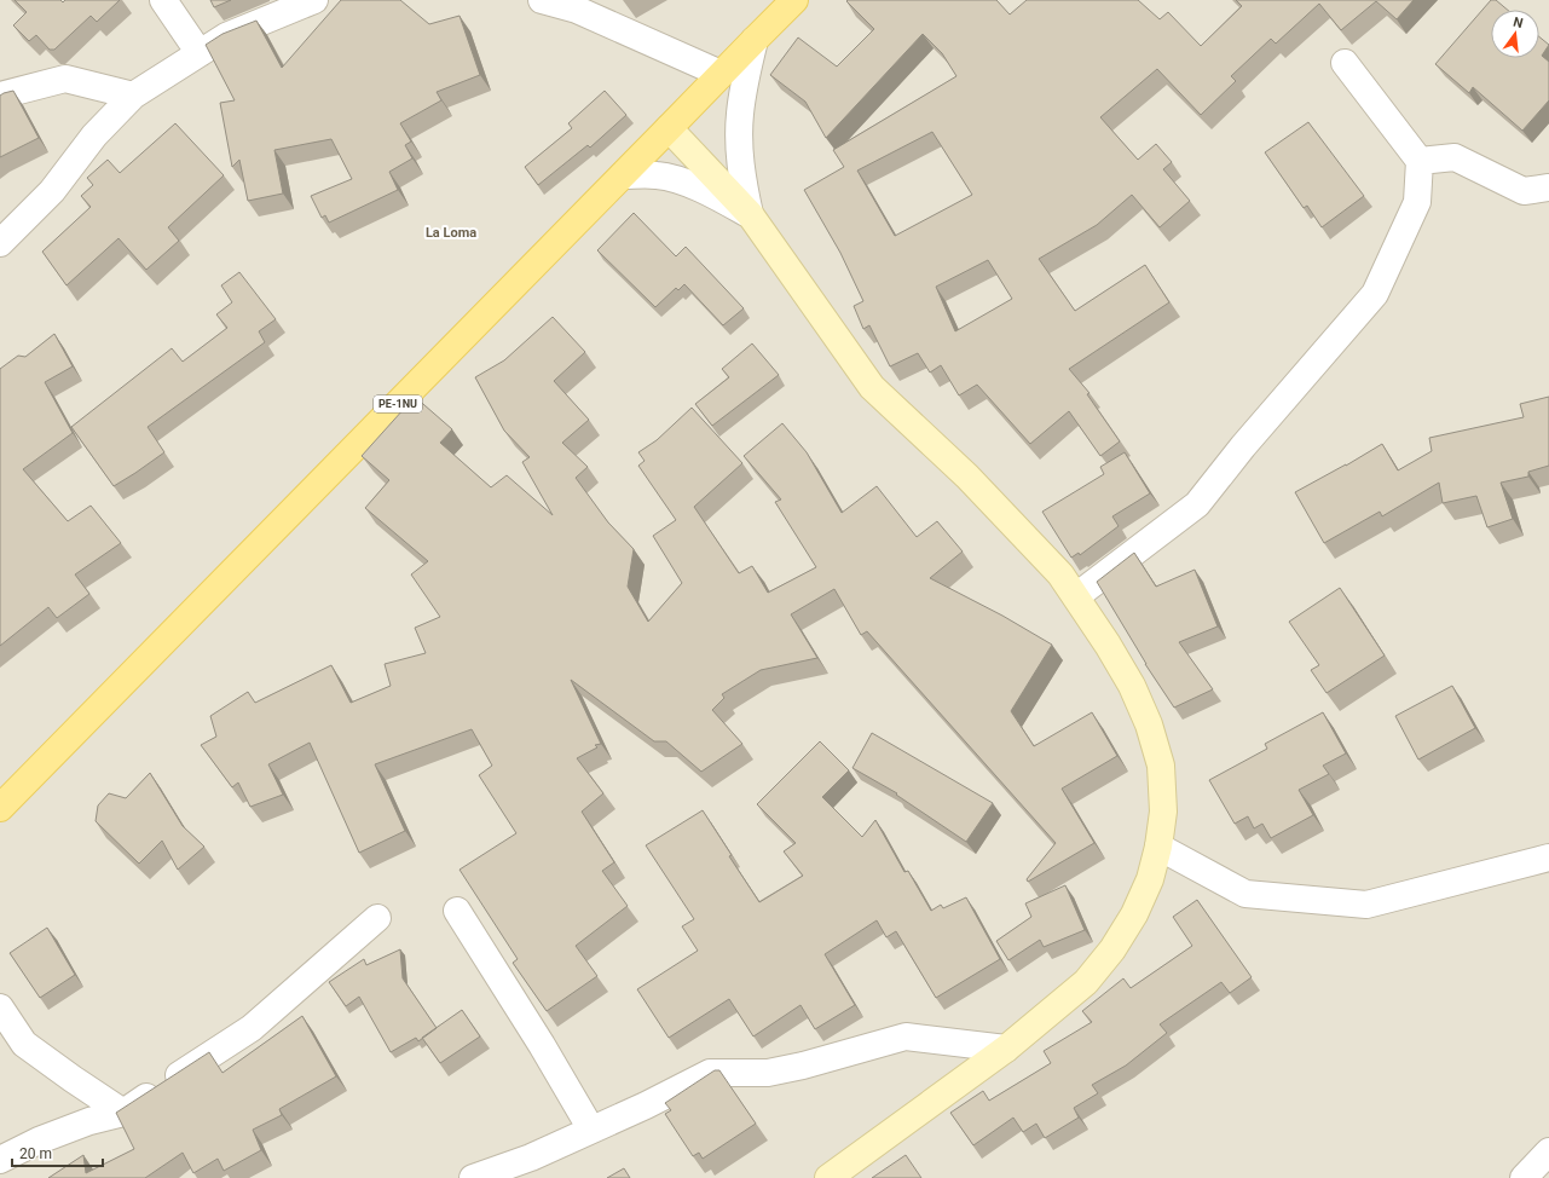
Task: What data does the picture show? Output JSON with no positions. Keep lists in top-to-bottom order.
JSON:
{
  "streets": {
    "main road": ["PE-1NU"]
  },
  "districts": ["La Loma"],
  "scale_bar": "20 m",
  "north": "top"
}
